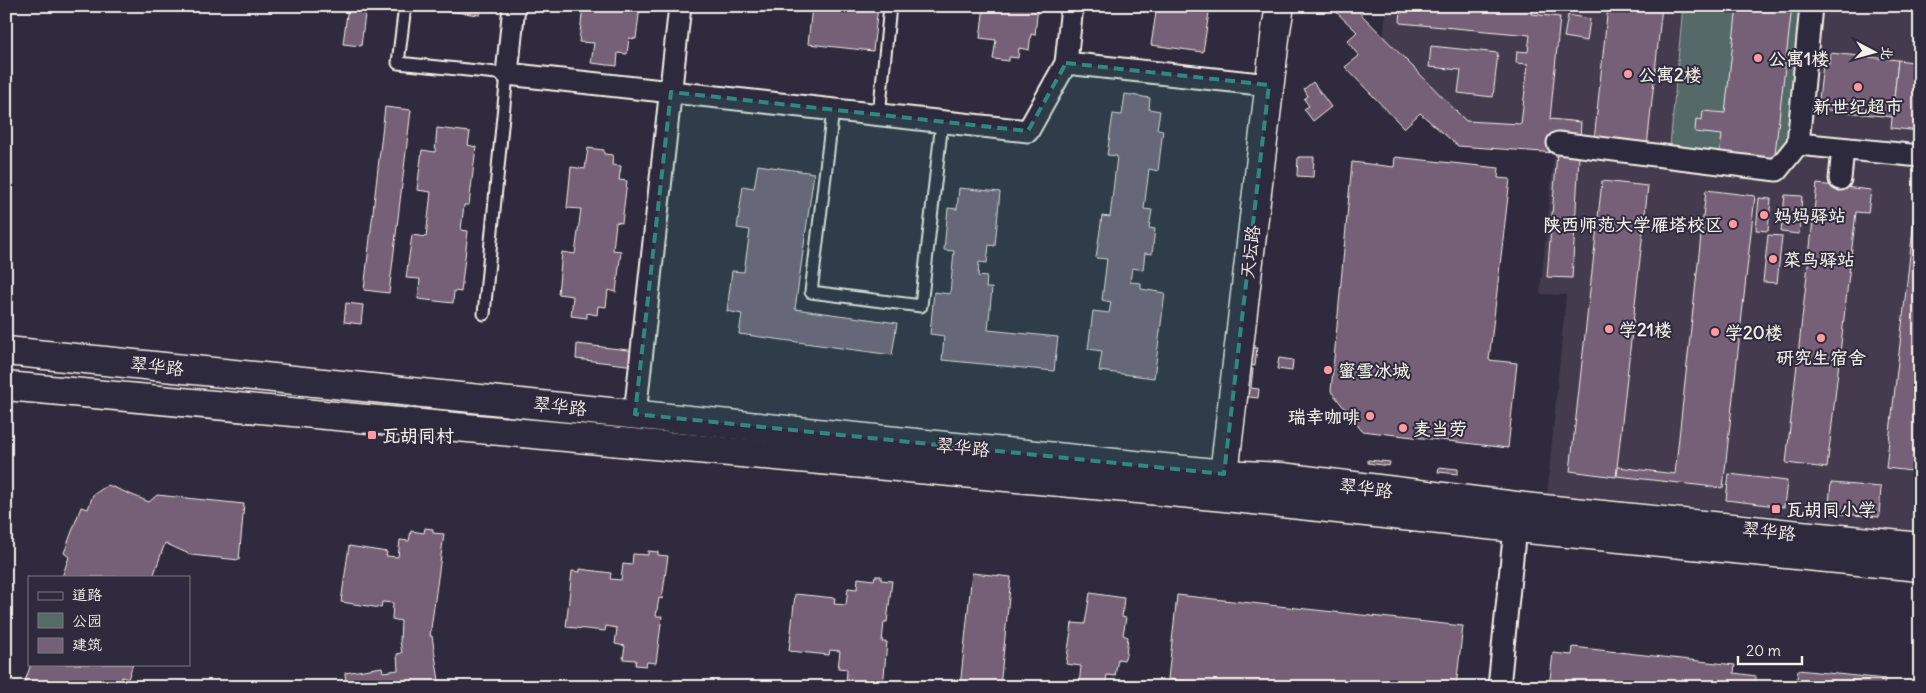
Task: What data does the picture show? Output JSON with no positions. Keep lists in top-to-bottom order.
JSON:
{
  "streets": {
    "main road": ["天坛路", "翠华路"]
  },
  "crossings": [
    ["天坛路", "翠华路"]
  ],
  "places": {
    "other": [
      "公寓1楼",
      "公寓2楼",
      "新世纪超市",
      "妈妈驿站",
      "陕西师范大学雁塔校区",
      "菜鸟驿站",
      "学21楼",
      "学20楼",
      "研究生宿舍",
      "蜜雪冰城",
      "瑞幸咖啡",
      "麦当劳"
    ],
    "transit": ["瓦胡同村", "瓦胡同小学"]
  },
  "legend": ["道路", "公园", "建筑"],
  "scale_bar": "20 m",
  "north": "right"
}
